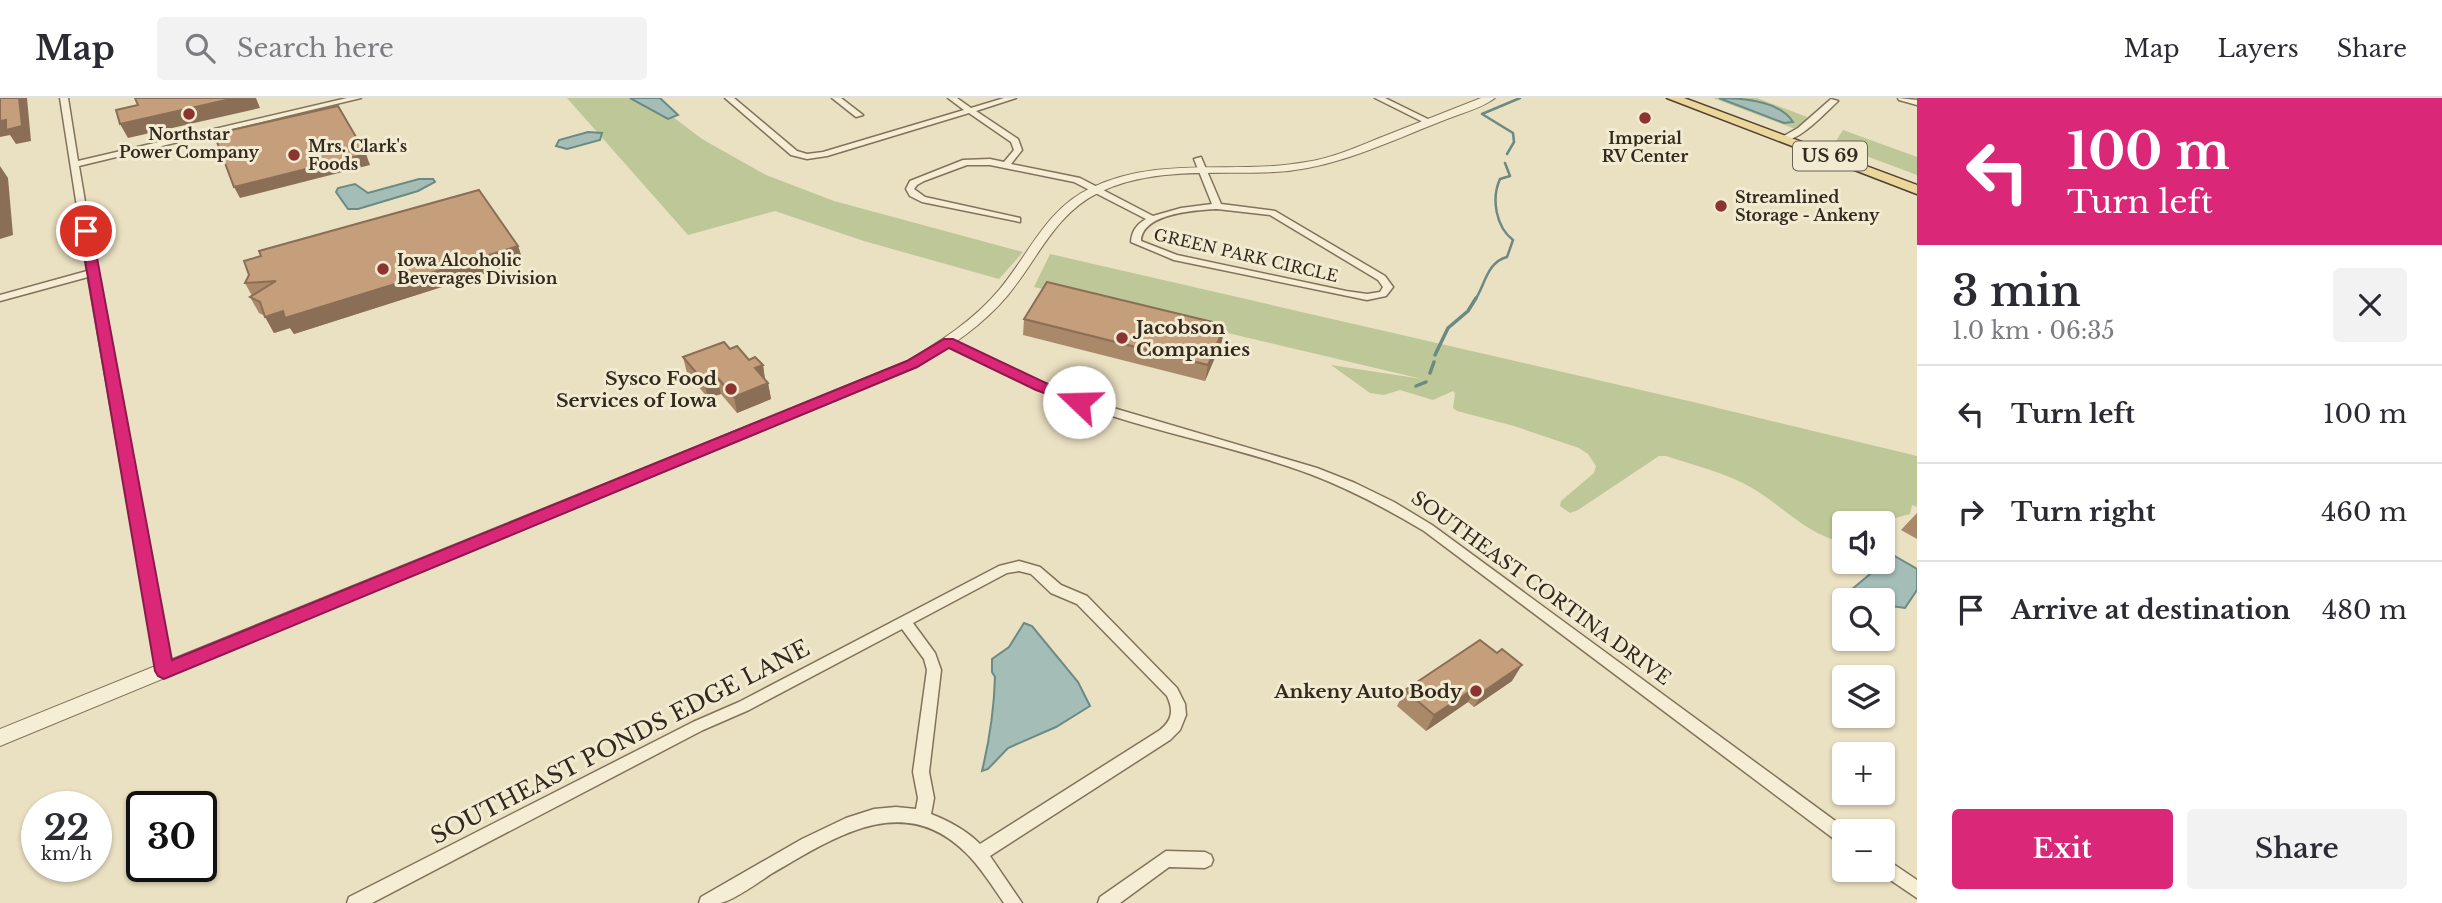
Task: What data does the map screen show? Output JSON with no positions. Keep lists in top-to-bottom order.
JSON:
{
  "streets": {
    "main road": ["US 69"],
    "street": ["GREEN PARK CIRCLE", "SOUTHEAST CORTINA DRIVE", "SOUTHEAST PONDS EDGE LANE"]
  },
  "places": [
    "Northstar Power Company",
    "Imperial RV Center",
    "Mrs. Clark's Foods",
    "Streamlined Storage - Ankeny",
    "Iowa Alcoholic Beverages Division",
    "Jacobson Companies",
    "Sysco Food Services of Iowa",
    "Ankeny Auto Body"
  ],
  "page": {
    "header": "Map",
    "search": "Search here",
    "nav": ["Map", "Layers", "Share"],
    "turn": ["100 m", "Turn left"],
    "heading": ["3 min", "1.0 km · 06:35"],
    "list": [
      {
        "name": "Turn left",
        "value": "100 m"
      },
      {
        "name": "Turn right",
        "value": "460 m"
      },
      {
        "name": "Arrive at destination",
        "value": "480 m"
      }
    ],
    "map_buttons": ["+", "−"],
    "speed": "22 km/h",
    "limit": "30",
    "buttons": ["Exit", "Share"]
  }
}
